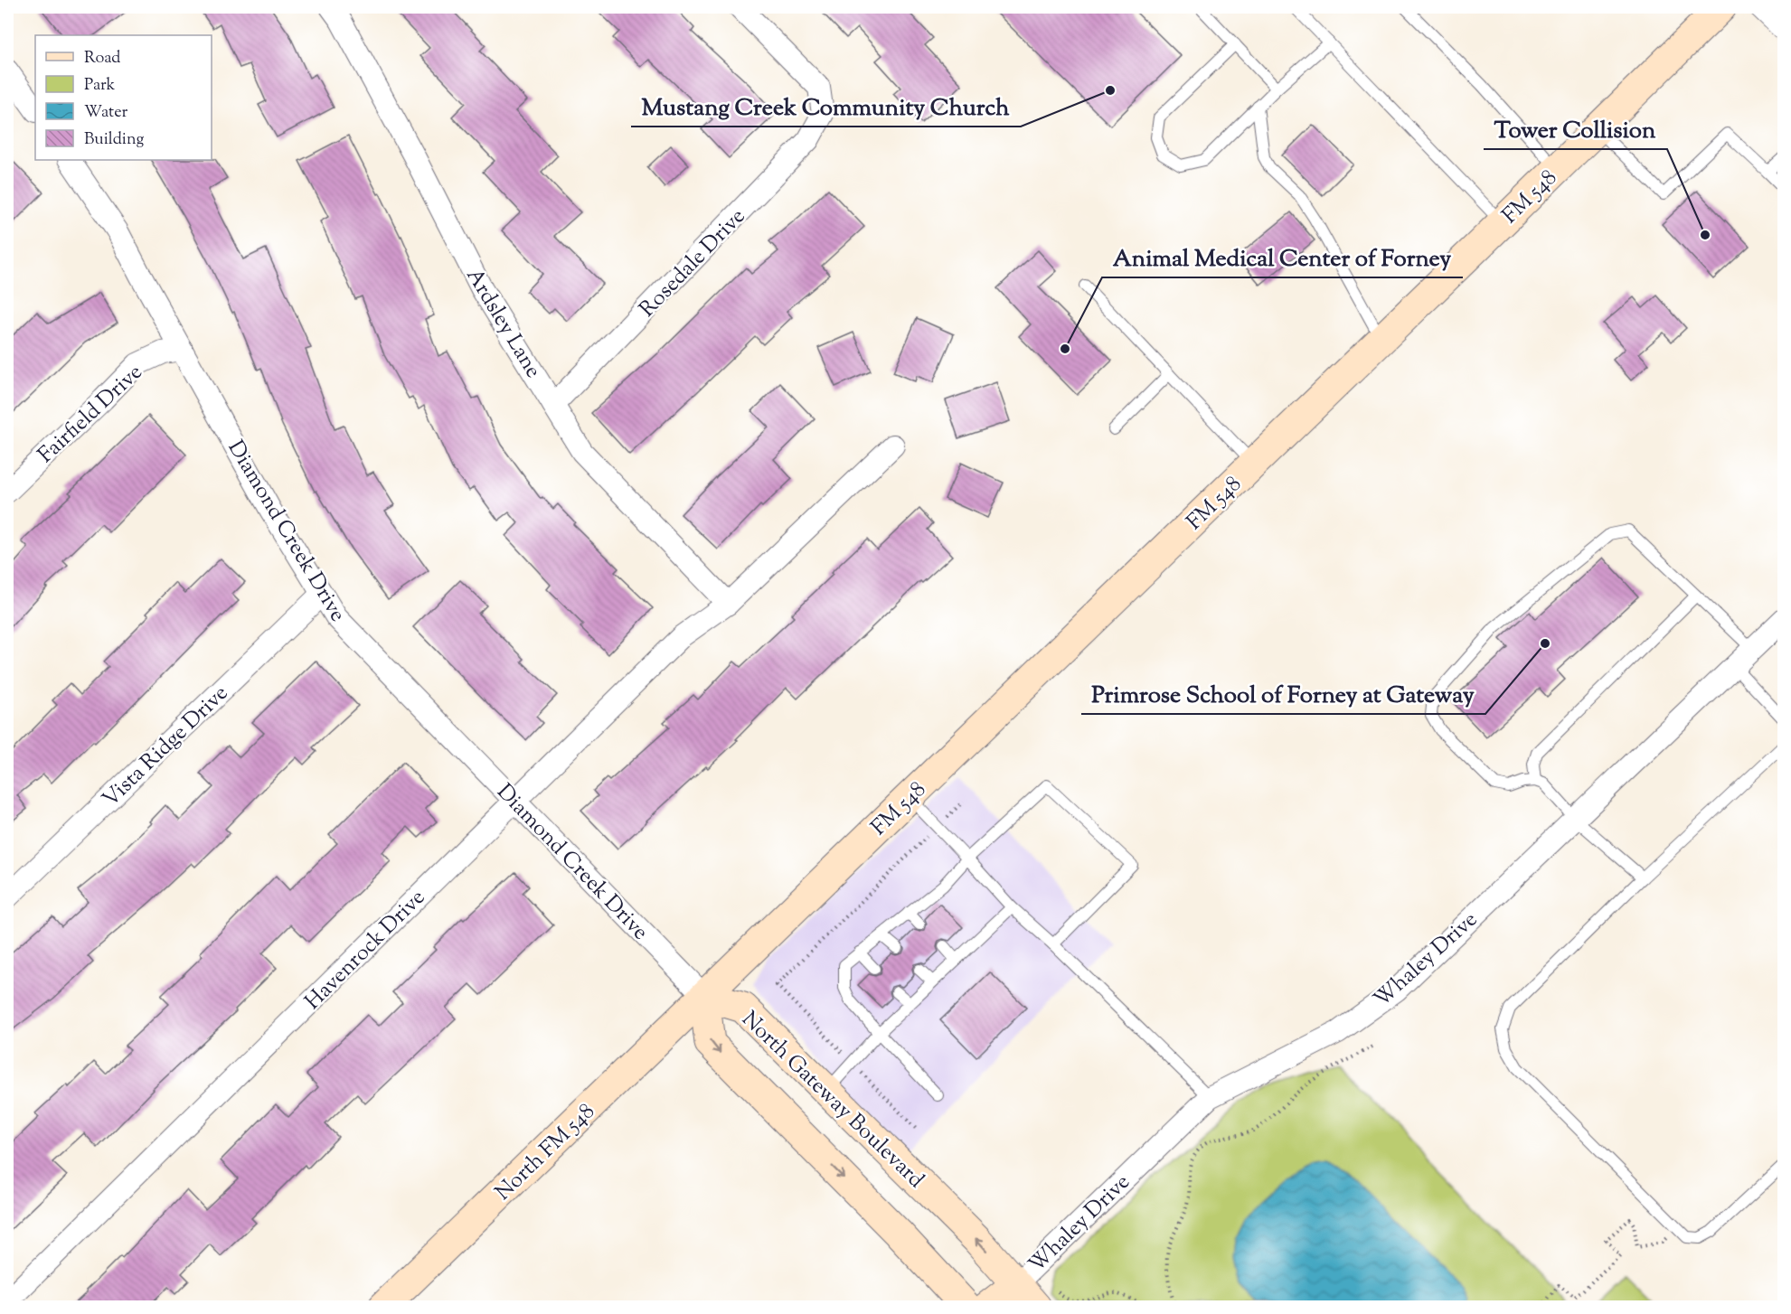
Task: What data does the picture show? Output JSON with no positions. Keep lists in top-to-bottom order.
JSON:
{
  "streets": {
    "main road": ["FM 548", "North Gateway Boulevard", "North FM 548"],
    "street": [
      "Rosedale Drive",
      "Ardsley Lane",
      "Fairfield Drive",
      "Diamond Creek Drive",
      "Vista Ridge Drive",
      "Havenrock Drive",
      "Whaley Drive"
    ]
  },
  "crossings": [
    ["FM 548", "Diamond Creek Drive"],
    ["FM 548", "North Gateway Boulevard"],
    ["FM 548", "North FM 548"],
    ["Rosedale Drive", "Ardsley Lane"],
    ["Ardsley Lane", "Havenrock Drive"],
    ["Fairfield Drive", "Diamond Creek Drive"],
    ["Diamond Creek Drive", "Vista Ridge Drive"],
    ["Diamond Creek Drive", "Havenrock Drive"],
    ["Diamond Creek Drive", "North Gateway Boulevard"],
    ["Diamond Creek Drive", "North FM 548"],
    ["Whaley Drive", "North Gateway Boulevard"],
    ["North Gateway Boulevard", "North FM 548"]
  ],
  "places": [
    "Mustang Creek Community Church",
    "Tower Collision",
    "Animal Medical Center of Forney",
    "Primrose School of Forney at Gateway"
  ],
  "legend": [
    "Road",
    "Park",
    "Water",
    "Building"
  ]
}
